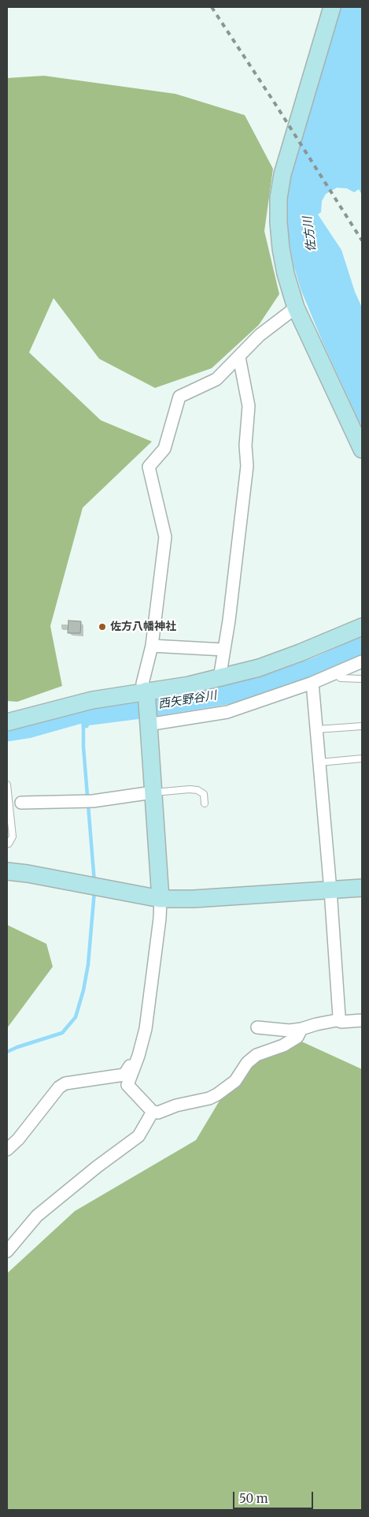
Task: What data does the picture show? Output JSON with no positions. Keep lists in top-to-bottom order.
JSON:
{
  "water": ["佐方川", "西矢野谷川"],
  "places": ["佐方八幡神社"],
  "scale_bar": "50 m"
}
